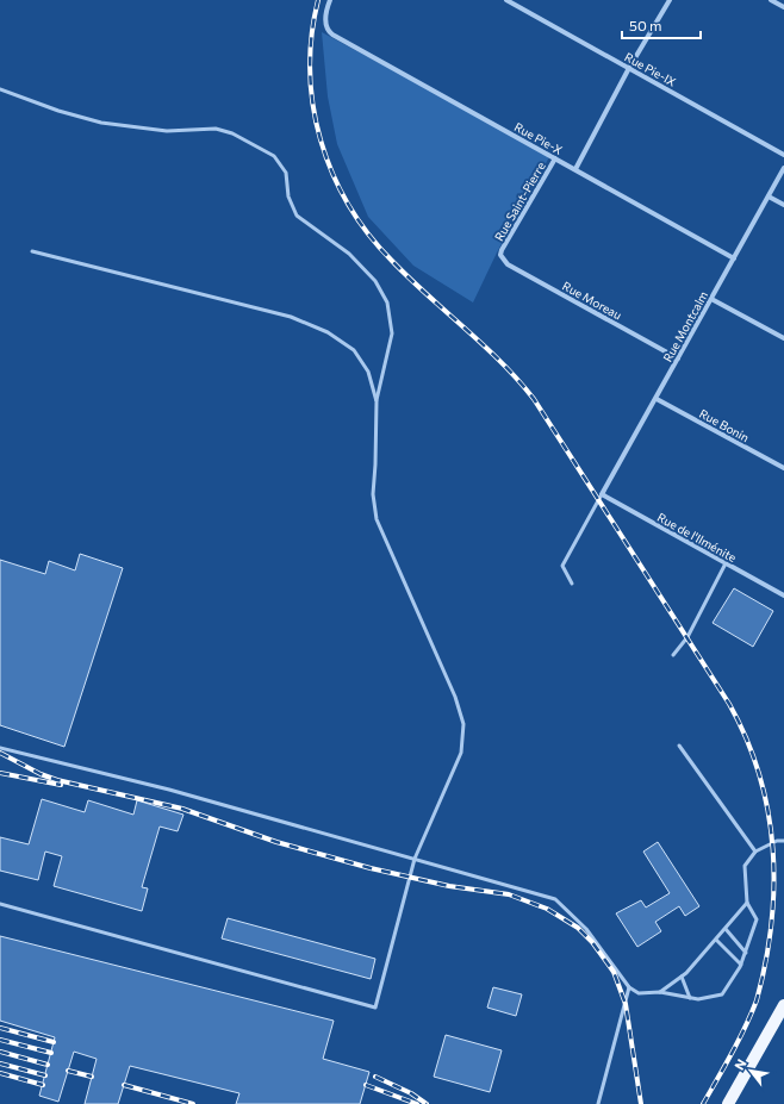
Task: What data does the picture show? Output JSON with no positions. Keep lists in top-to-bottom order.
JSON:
{
  "streets": {
    "street": [
      "Rue Pie-IX",
      "Rue Pie-X",
      "Rue Saint-Pierre",
      "Rue Moreau",
      "Rue Montcalm",
      "Rue Bonin",
      "Rue de l'Ilménite"
    ]
  },
  "crossings": [
    ["Rue Pie-X", "Rue Saint-Pierre"],
    ["Rue Pie-X", "Rue Montcalm"],
    ["Rue Saint-Pierre", "Rue Moreau"],
    ["Rue Moreau", "Rue Montcalm"],
    ["Rue Montcalm", "Rue Bonin"],
    ["Rue Montcalm", "Rue de l'Ilménite"]
  ],
  "scale_bar": "50 m",
  "north": "top left"
}
